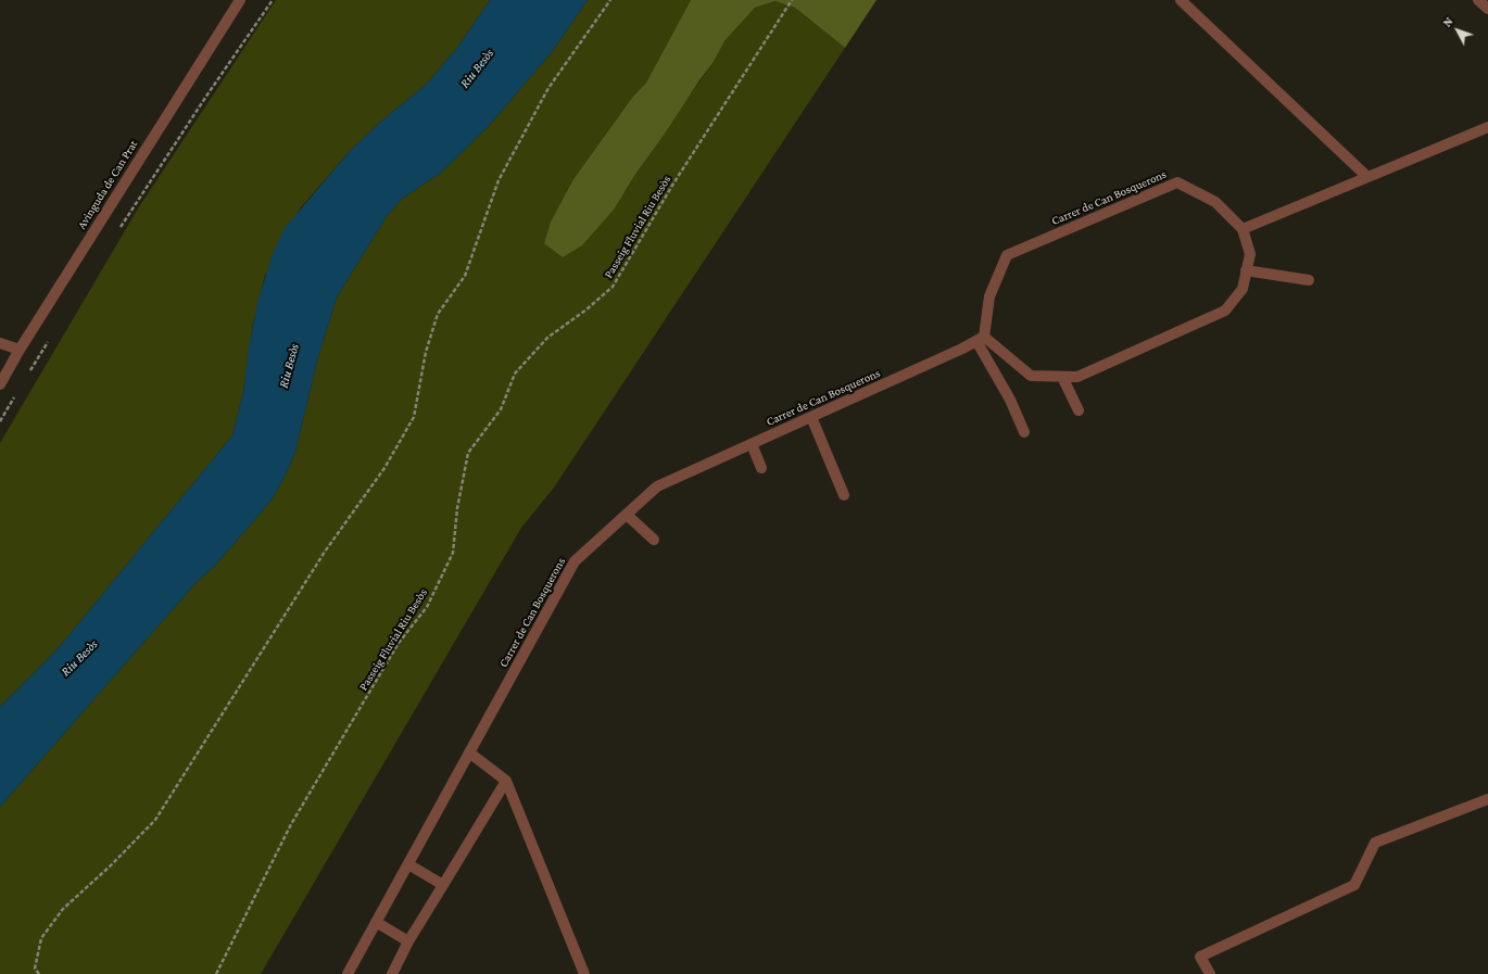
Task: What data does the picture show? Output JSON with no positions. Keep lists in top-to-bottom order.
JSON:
{
  "streets": {
    "street": ["Avinguda de Can Prat", "Carrer de Can Bosquerons"],
    "path": ["Passeig Fluvial Riu Besòs"]
  },
  "water": ["Riu Besòs"],
  "north": "top left"
}
